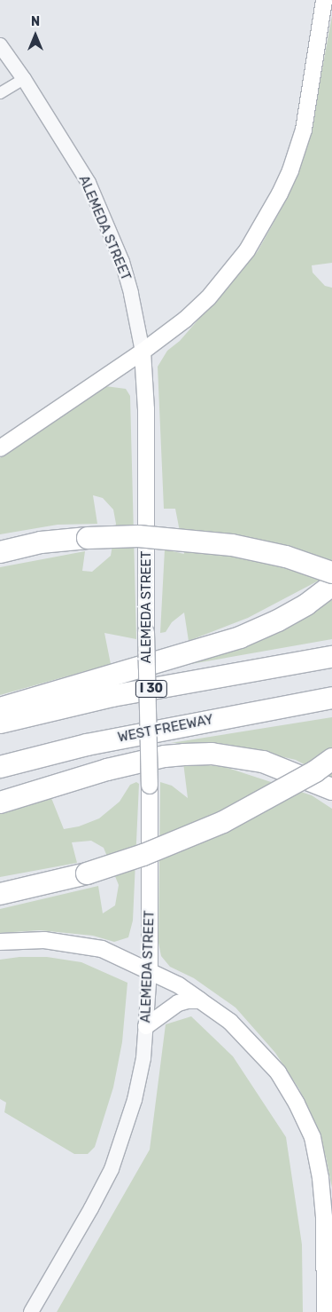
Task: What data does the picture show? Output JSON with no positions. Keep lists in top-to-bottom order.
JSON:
{
  "streets": {
    "highway": ["I 30", "WEST FREEWAY"],
    "main road": ["ALEMEDA STREET"]
  },
  "north": "top"
}
